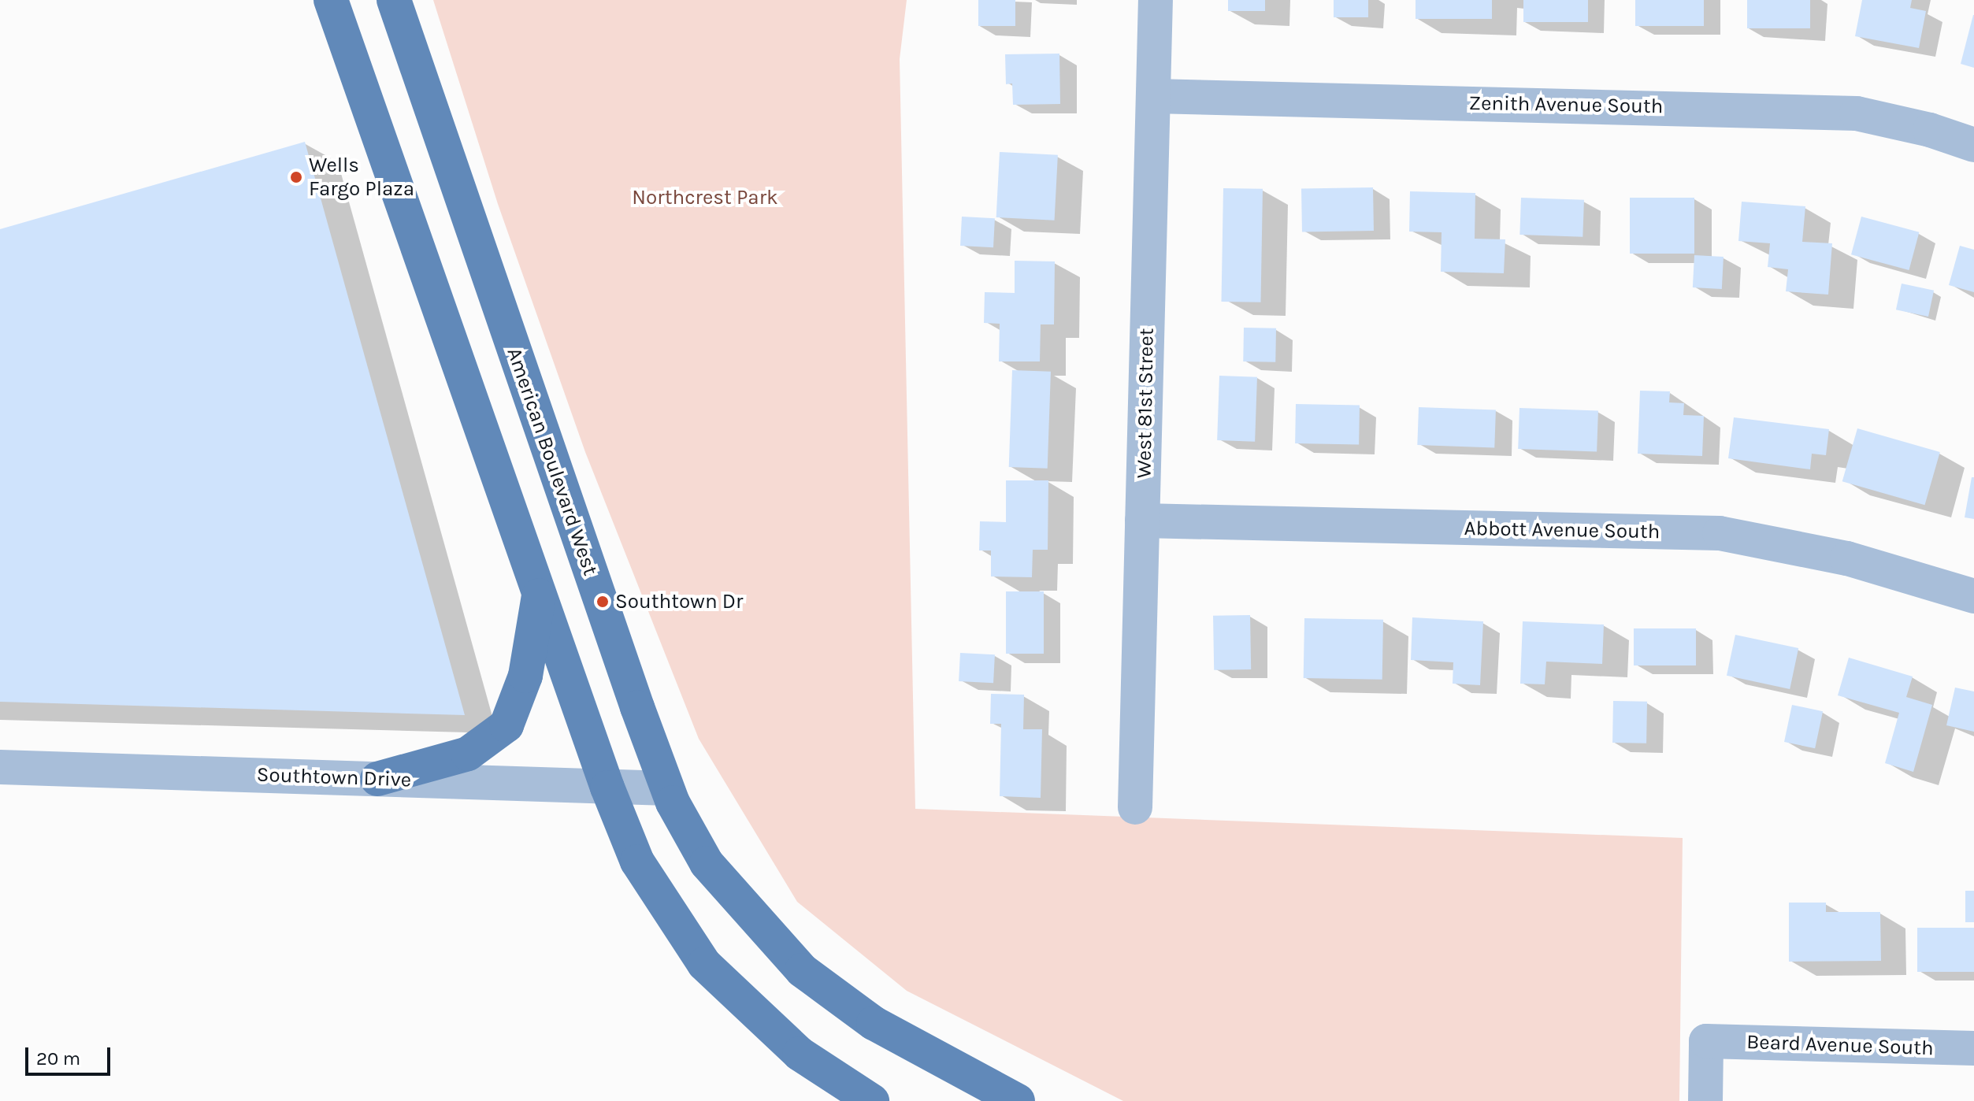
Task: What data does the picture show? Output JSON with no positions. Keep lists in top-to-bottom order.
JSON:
{
  "streets": {
    "main road": ["American Boulevard West"],
    "street": [
      "Zenith Avenue South",
      "West 81st Street",
      "Abbott Avenue South",
      "Southtown Drive",
      "Beard Avenue South"
    ]
  },
  "crossings": [
    ["Zenith Avenue South", "West 81st Street"],
    ["West 81st Street", "Abbott Avenue South"],
    ["American Boulevard West", "Southtown Drive"]
  ],
  "parks": ["Northcrest Park"],
  "places": ["Wells Fargo Plaza", "Southtown Dr"],
  "scale_bar": "20 m"
}
